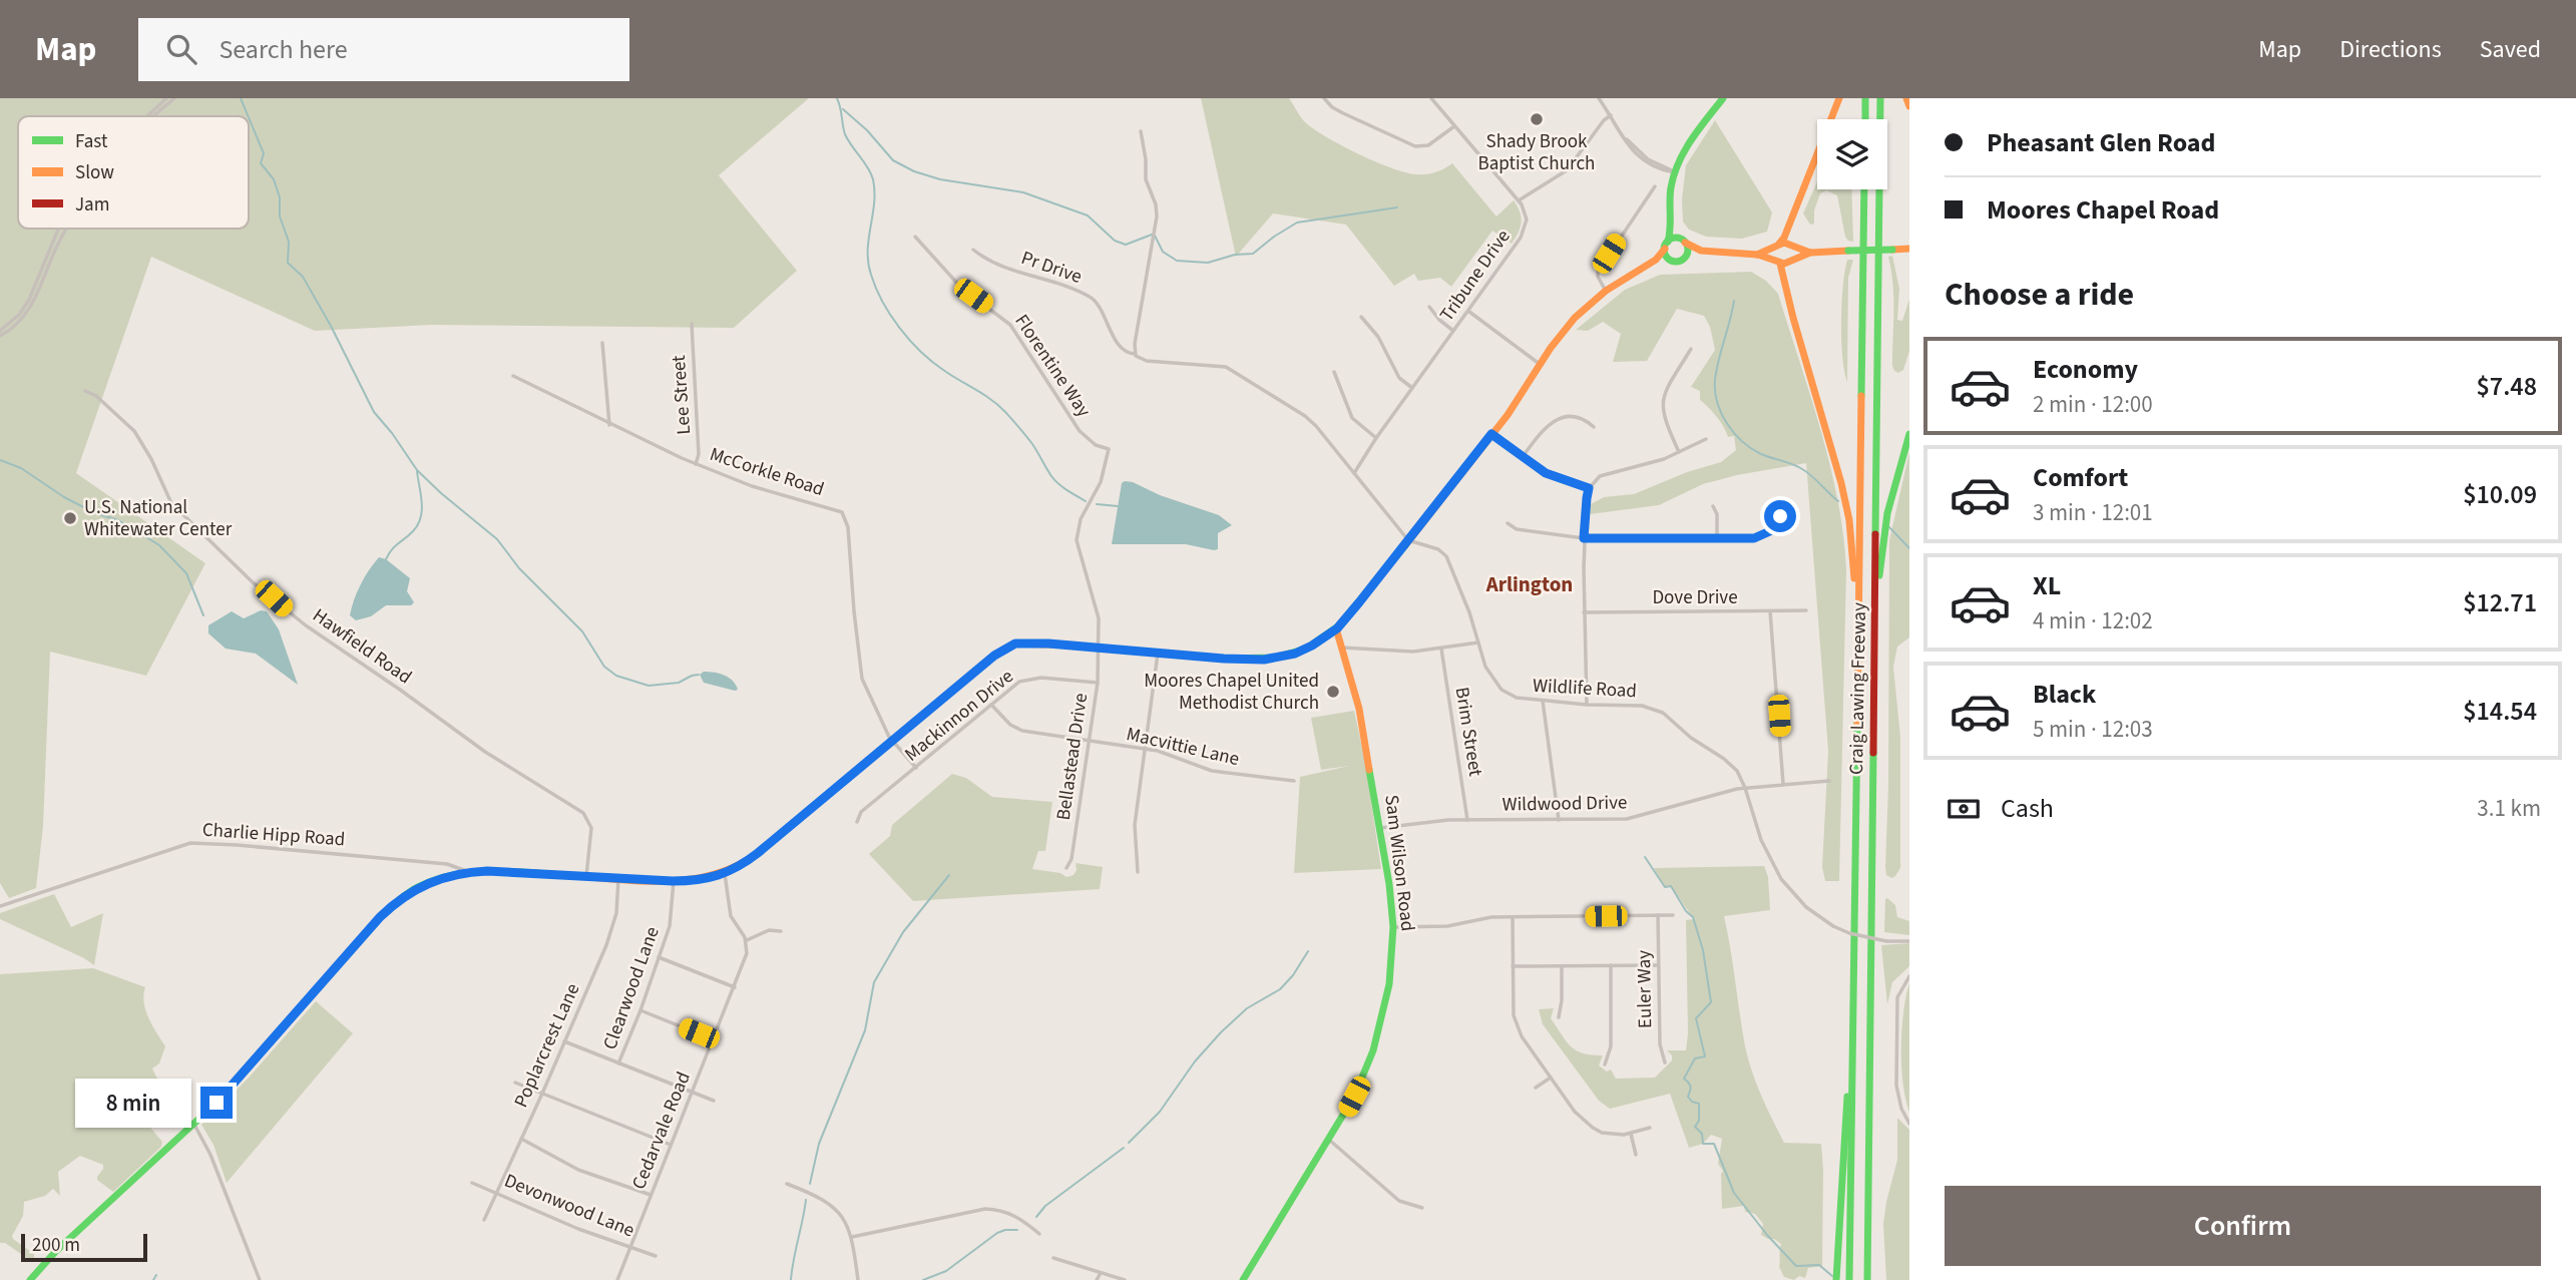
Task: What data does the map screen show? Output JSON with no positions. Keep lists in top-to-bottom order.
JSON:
{
  "streets": {
    "main road": ["Craig Lawing Freeway", "Sam Wilson Road"],
    "street": [
      "Pr Drive",
      "Tribune Drive",
      "Florentine Way",
      "Lee Street",
      "McCorkle Road",
      "Dove Drive",
      "Hawfield Road",
      "Wildlife Road",
      "Mackinnon Drive",
      "Brim Street",
      "Macvittie Lane",
      "Bellastead Drive",
      "Wildwood Drive",
      "Charlie Hipp Road",
      "Clearwood Lane",
      "Euler Way",
      "Poplarcrest Lane",
      "Cedarvale Road",
      "Devonwood Lane"
    ]
  },
  "crossings": [
    ["Florentine Way", "Bellastead Drive"],
    ["Lee Street", "McCorkle Road"],
    ["McCorkle Road", "Mackinnon Drive"],
    ["Wildlife Road", "Wildwood Drive"],
    ["Mackinnon Drive", "Macvittie Lane"],
    ["Mackinnon Drive", "Bellastead Drive"],
    ["Brim Street", "Wildwood Drive"],
    ["Macvittie Lane", "Bellastead Drive"],
    ["Wildwood Drive", "Sam Wilson Road"],
    ["Poplarcrest Lane", "Devonwood Lane"],
    ["Cedarvale Road", "Devonwood Lane"]
  ],
  "districts": ["Arlington"],
  "places": ["Shady Brook Baptist Church", "U.S. National Whitewater Center", "Moores Chapel United Methodist Church"],
  "legend": ["Fast", "Slow", "Jam"],
  "scale_bar": "200 m",
  "page": {
    "header": "Map",
    "search": "Search here",
    "nav": ["Map", "Directions", "Saved"],
    "banner": ["Pheasant Glen Road", "Moores Chapel Road"],
    "heading": "Choose a ride",
    "list": [
      {
        "name": "Economy",
        "note": "2 min · 12:00",
        "value": "$7.48"
      },
      {
        "name": "Comfort",
        "note": "3 min · 12:01",
        "value": "$10.09"
      },
      {
        "name": "XL",
        "note": "4 min · 12:02",
        "value": "$12.71"
      },
      {
        "name": "Black",
        "note": "5 min · 12:03",
        "value": "$14.54"
      }
    ],
    "pay": ["Cash", "3.1 km"],
    "bubble": "8 min",
    "buttons": "Confirm",
    "scale": "200 m"
  }
}
